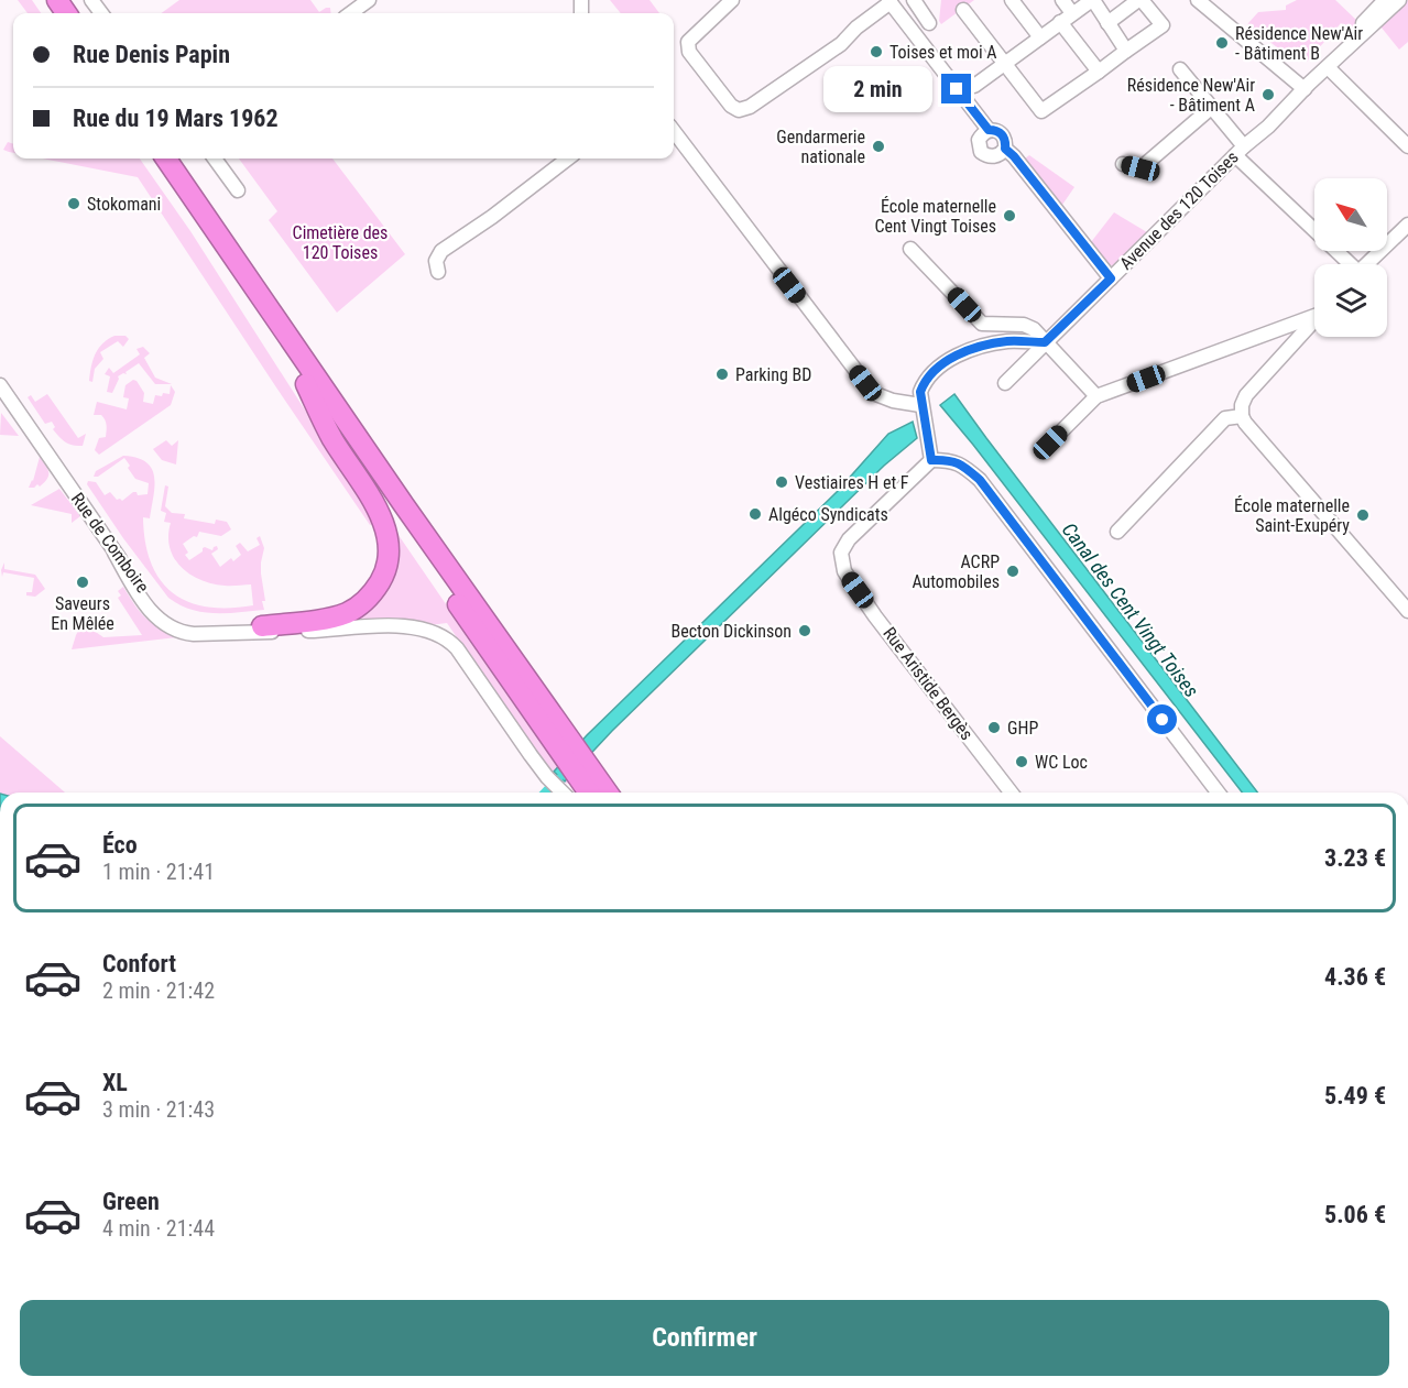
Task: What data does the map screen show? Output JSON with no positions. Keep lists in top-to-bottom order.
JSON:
{
  "streets": {
    "street": ["Avenue des 120 Toises", "Rue de Comboire", "Rue Aristide Bergès"]
  },
  "water": ["Canal des Cent Vingt Toises"],
  "parks": ["Cimetière des 120 Toises"],
  "places": [
    "Résidence New'Air - Bâtiment B",
    "Toises et moi A",
    "Résidence New'Air - Bâtiment A",
    "Gendarmerie nationale",
    "Stokomani",
    "École maternelle Cent Vingt Toises",
    "Parking BD",
    "Vestiaires H et F",
    "Algéco Syndicats",
    "École maternelle Saint-Exupéry",
    "ACRP Automobiles",
    "Saveurs En Mêlée",
    "Becton Dickinson",
    "GHP",
    "WC Loc"
  ],
  "north": "top left",
  "page": {
    "banner": ["Rue Denis Papin", "Rue du 19 Mars 1962"],
    "bubble": "2 min",
    "list": [
      {
        "name": "Éco",
        "note": "1 min · 21:41",
        "value": "3.23 €"
      },
      {
        "name": "Confort",
        "note": "2 min · 21:42",
        "value": "4.36 €"
      },
      {
        "name": "XL",
        "note": "3 min · 21:43",
        "value": "5.49 €"
      },
      {
        "name": "Green",
        "note": "4 min · 21:44",
        "value": "5.06 €"
      }
    ],
    "buttons": "Confirmer"
  }
}
